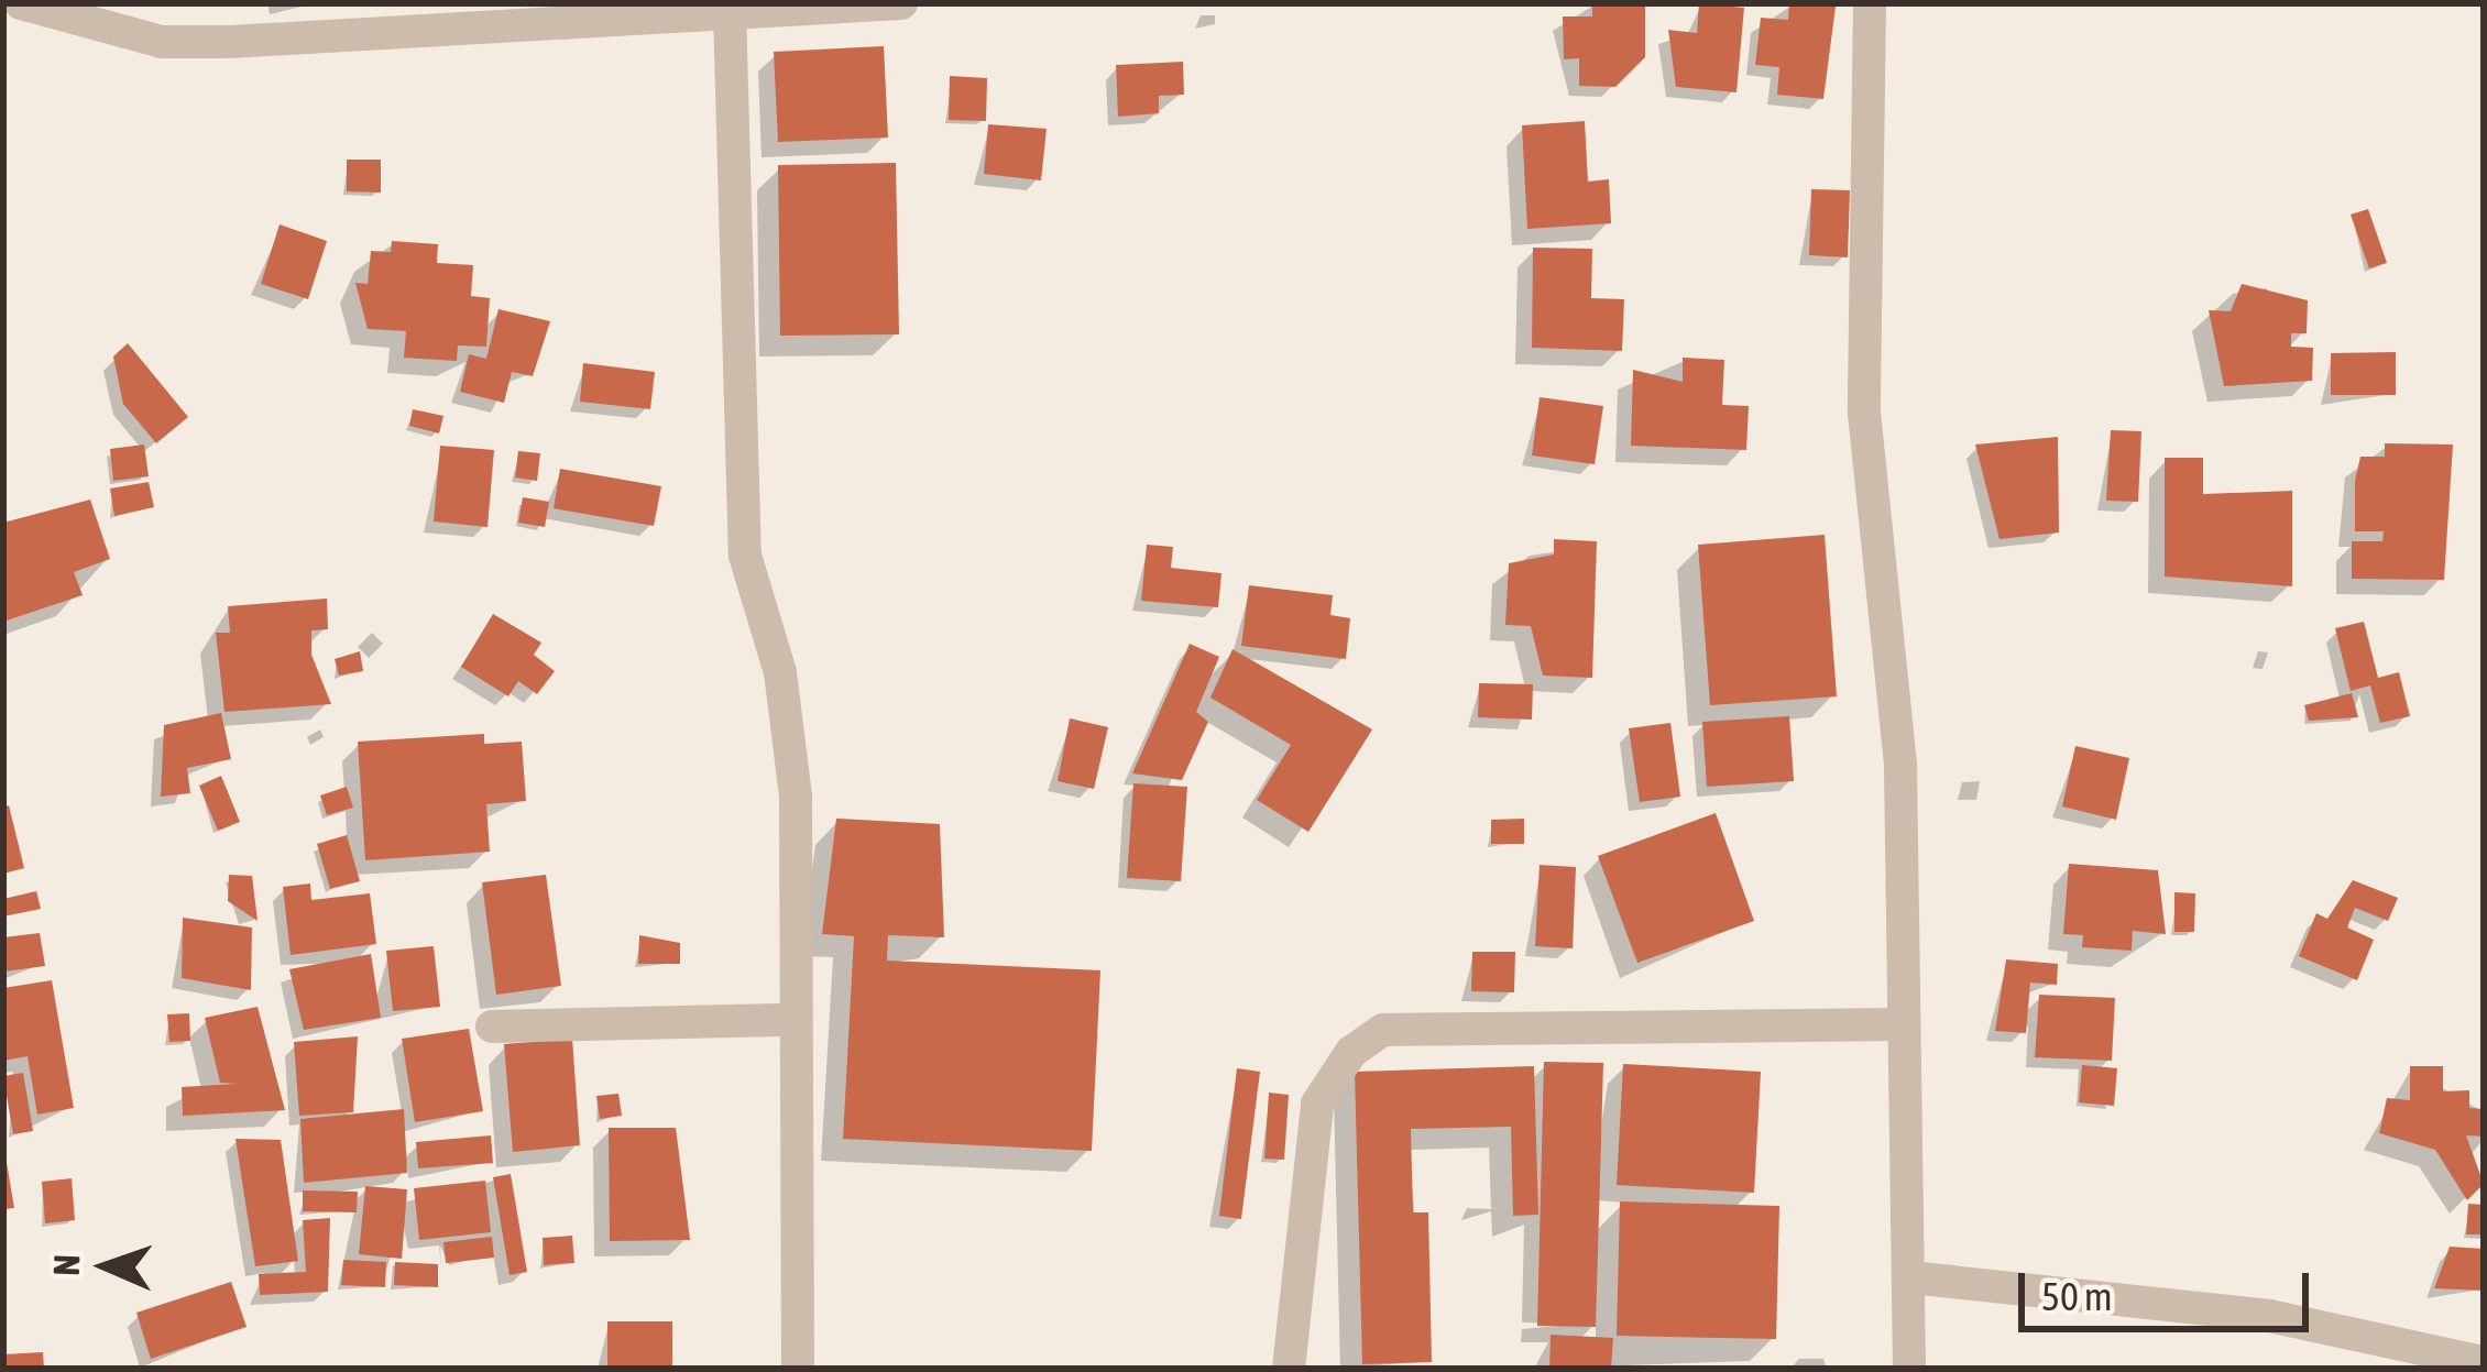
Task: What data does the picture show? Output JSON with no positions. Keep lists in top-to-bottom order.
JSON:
{
  "scale_bar": "50 m",
  "north": "left"
}
